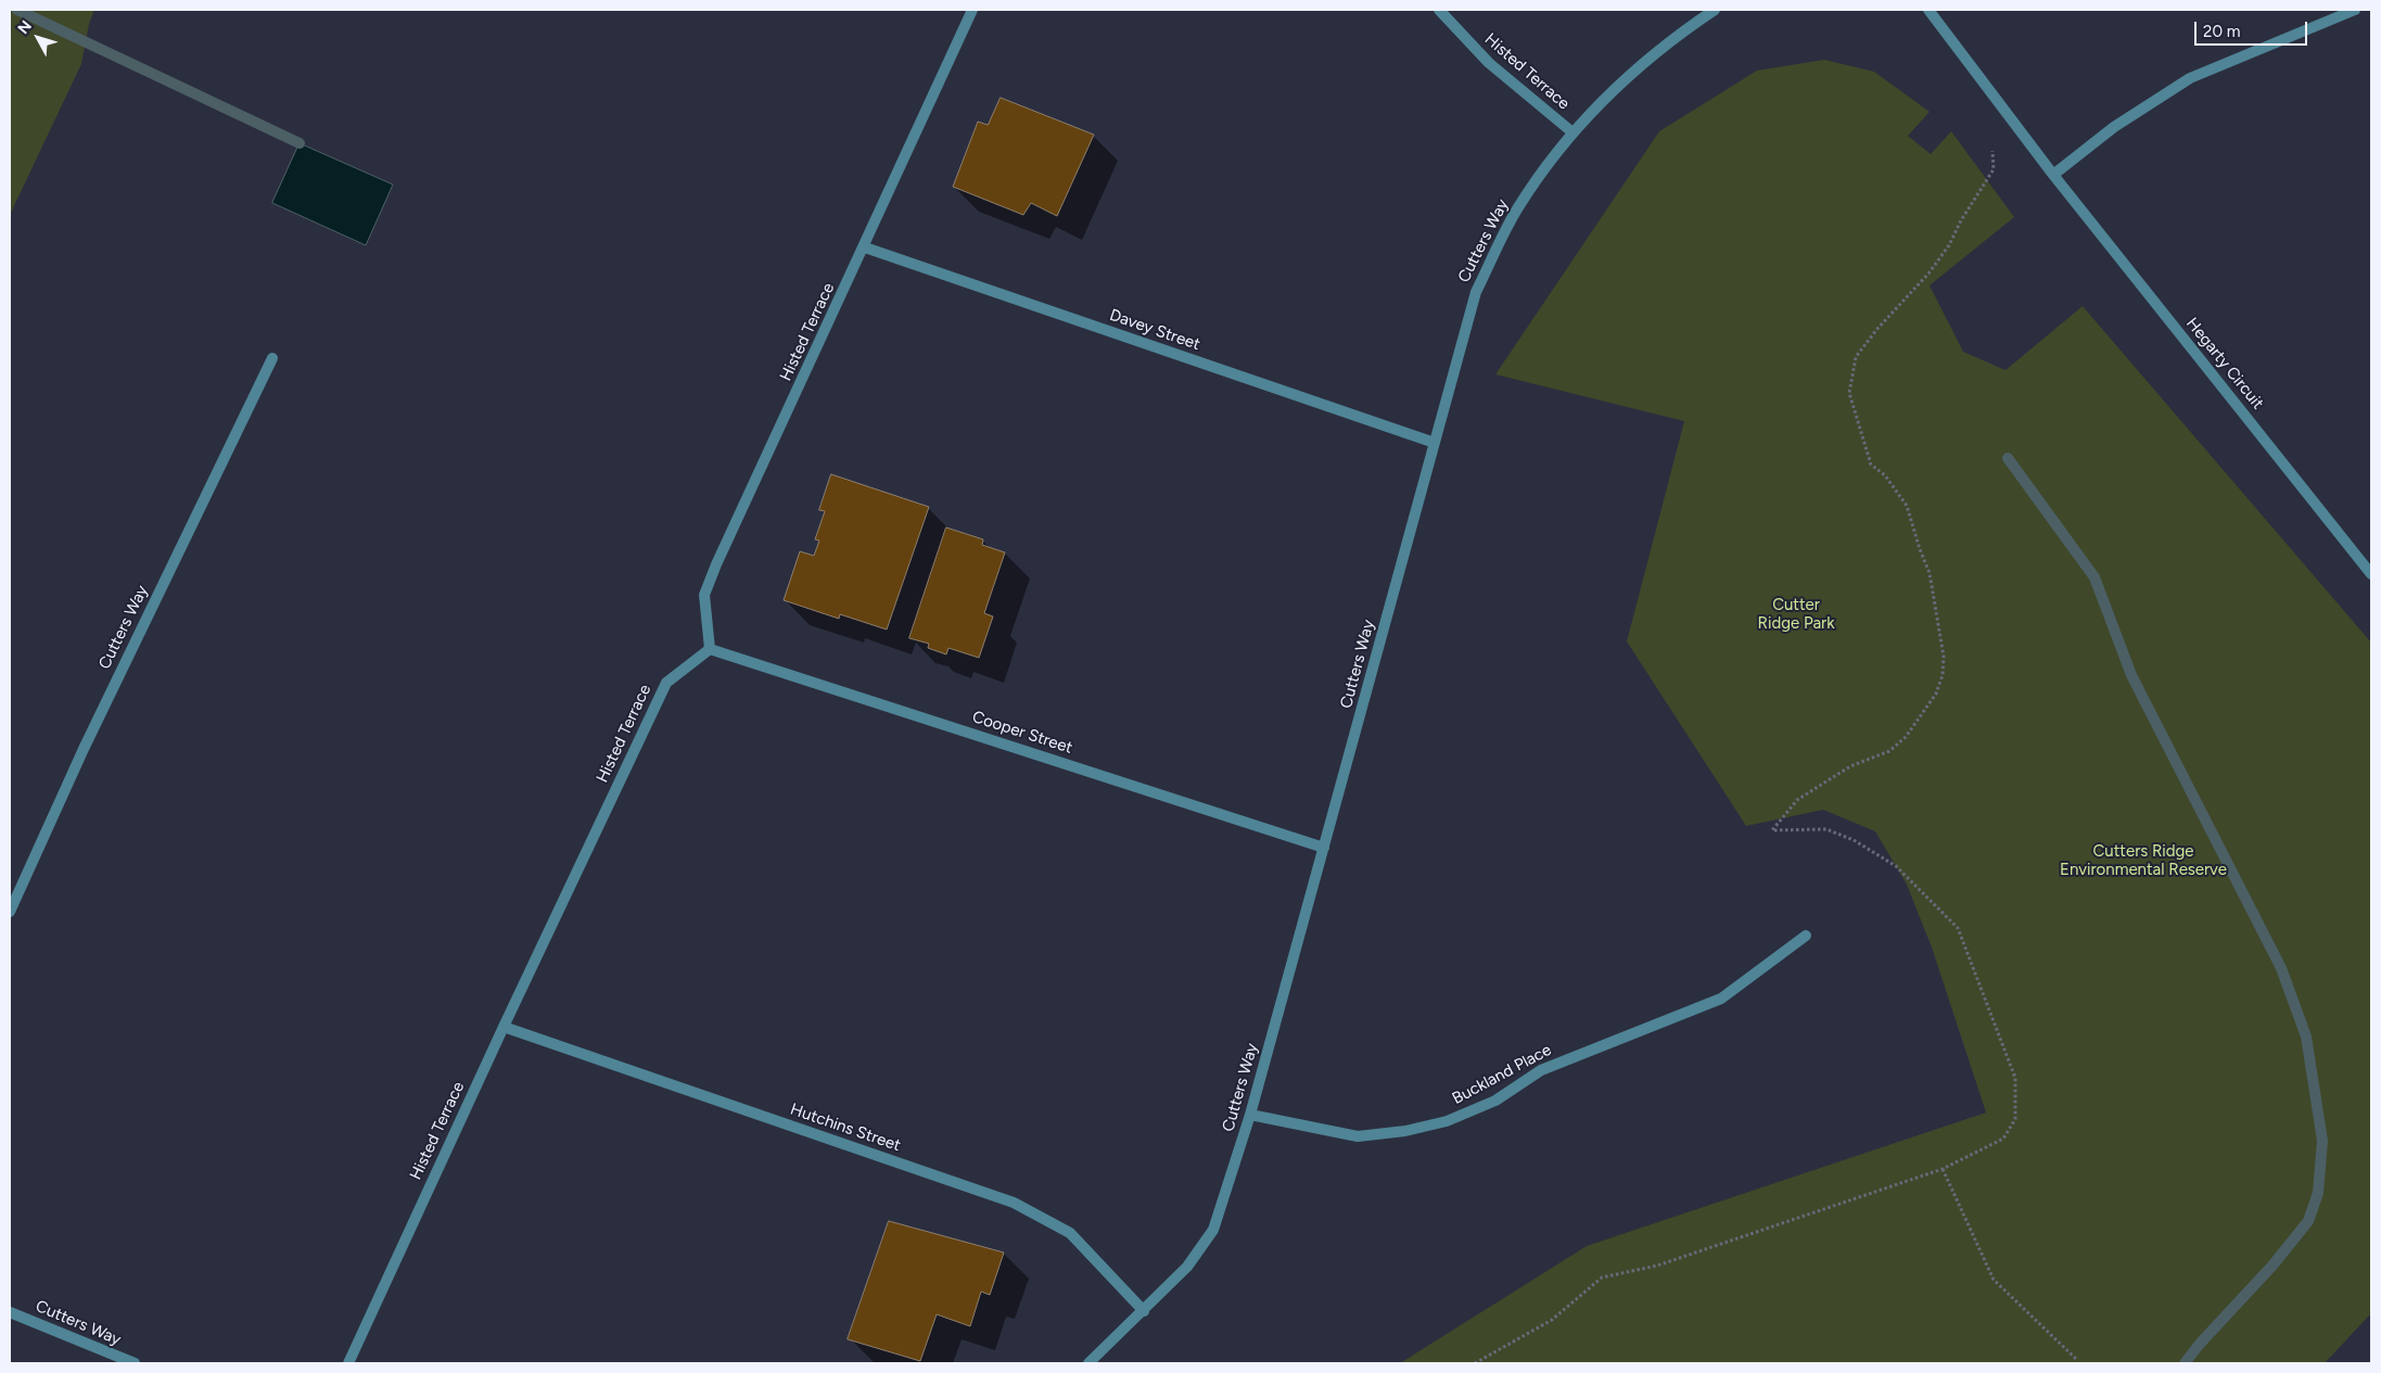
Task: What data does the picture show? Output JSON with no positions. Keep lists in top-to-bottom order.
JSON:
{
  "streets": {
    "street": [
      "Histed Terrace",
      "Cutters Way",
      "Davey Street",
      "Hegarty Circuit",
      "Cooper Street",
      "Buckland Place",
      "Hutchins Street"
    ]
  },
  "crossings": [
    ["Histed Terrace", "Cutters Way"],
    ["Histed Terrace", "Davey Street"],
    ["Histed Terrace", "Cooper Street"],
    ["Histed Terrace", "Hutchins Street"],
    ["Cutters Way", "Davey Street"],
    ["Cutters Way", "Cooper Street"],
    ["Cutters Way", "Buckland Place"],
    ["Cutters Way", "Hutchins Street"]
  ],
  "parks": ["Cutter Ridge Park", "Cutters Ridge Environmental Reserve"],
  "scale_bar": "20 m",
  "north": "top left"
}
